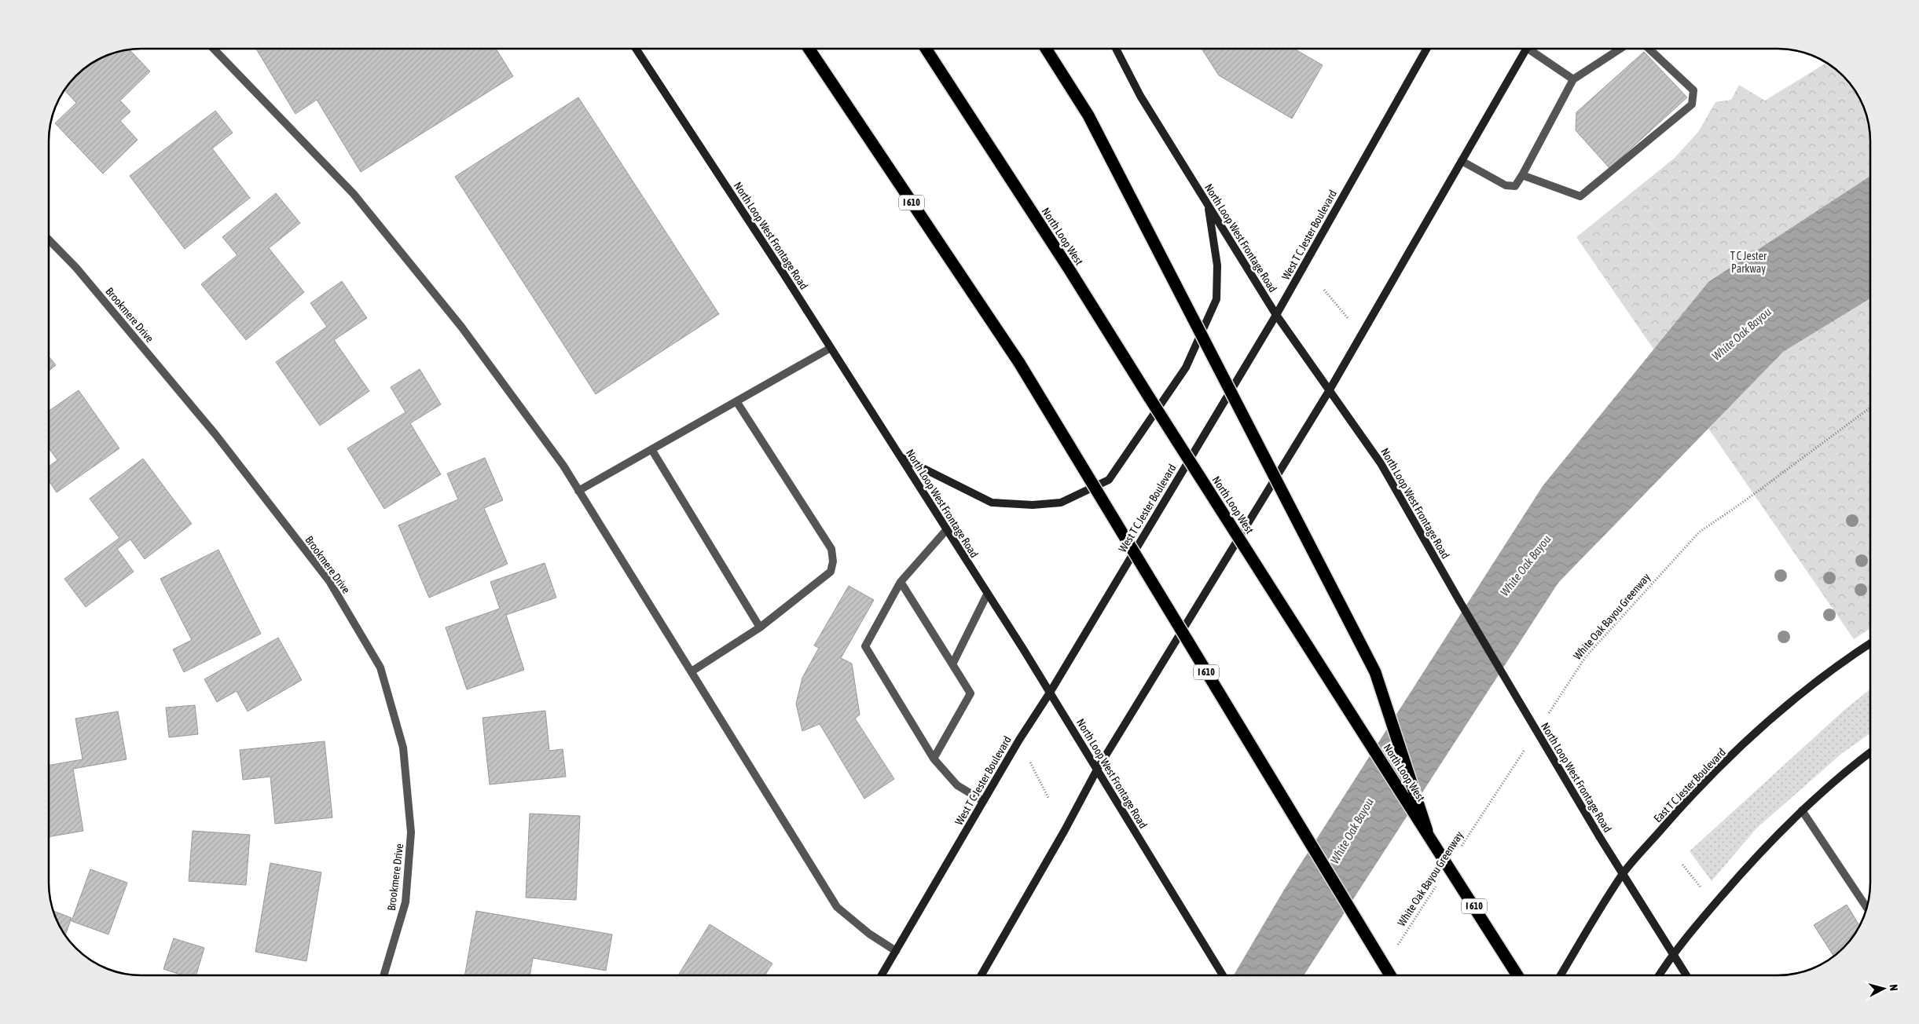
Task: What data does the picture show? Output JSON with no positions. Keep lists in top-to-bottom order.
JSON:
{
  "streets": {
    "highway": ["I 610", "North Loop West"],
    "main road": ["West T C Jester Boulevard", "North Loop West Frontage Road", "East T C Jester Boulevard"],
    "street": ["Brookmere Drive"],
    "path": ["White Oak Bayou Greenway"]
  },
  "crossings": [
    ["West T C Jester Boulevard", "North Loop West Frontage Road"],
    ["North Loop West Frontage Road", "East T C Jester Boulevard"]
  ],
  "water": ["White Oak Bayou"],
  "parks": ["T C Jester Parkway"],
  "north": "right"
}
